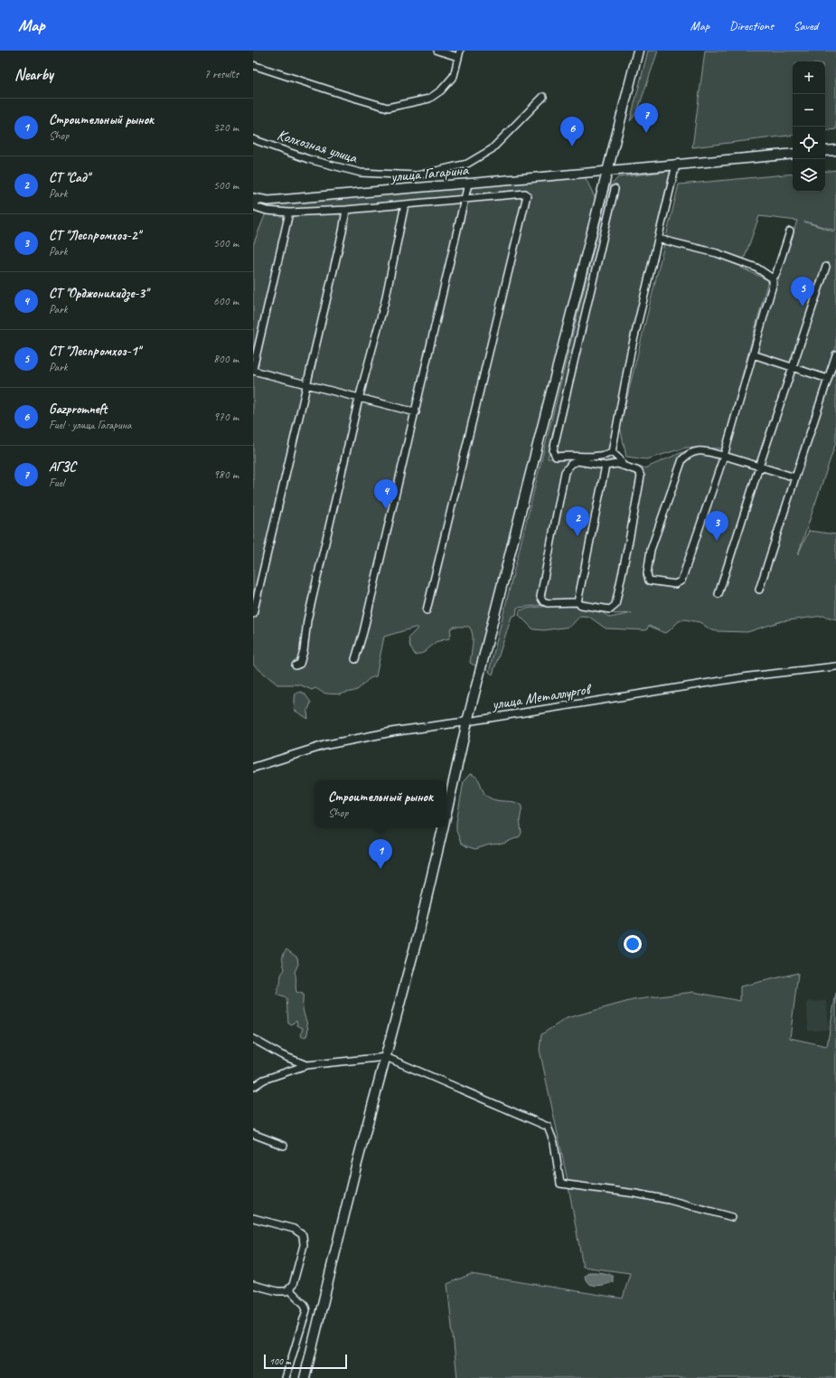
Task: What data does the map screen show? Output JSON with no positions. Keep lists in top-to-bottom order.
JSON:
{
  "streets": {
    "main road": ["улица Гагарина"],
    "street": ["Колхозная улица", "улица Металлургов"]
  },
  "scale_bar": "100 m",
  "page": {
    "header": "Map",
    "nav": ["Map", "Directions", "Saved"],
    "heading": ["Nearby", "7 results"],
    "map_buttons": ["+", "−"],
    "list": [
      {
        "mark": "1",
        "name": "Строительный рынок",
        "note": "Shop",
        "value": "320 m"
      },
      {
        "mark": "2",
        "name": "СТ \"Сад\"",
        "note": "Park",
        "value": "500 m"
      },
      {
        "mark": "3",
        "name": "СТ \"Леспромхоз-2\"",
        "note": "Park",
        "value": "500 m"
      },
      {
        "mark": "4",
        "name": "СТ \"Орджоникидзе-3\"",
        "note": "Park",
        "value": "600 m"
      },
      {
        "mark": "5",
        "name": "СТ \"Леспромхоз-1\"",
        "note": "Park",
        "value": "800 m"
      },
      {
        "mark": "6",
        "name": "Gazpromneft",
        "note": "Fuel · улица Гагарина",
        "value": "970 m"
      },
      {
        "mark": "7",
        "name": "АГЗС",
        "note": "Fuel",
        "value": "980 m"
      }
    ],
    "pins": [
      "7",
      "6",
      "5",
      "4",
      "2",
      "3",
      "1"
    ],
    "popup": ["Строительный рынок", "Shop"],
    "scale": "100 m"
  }
}
